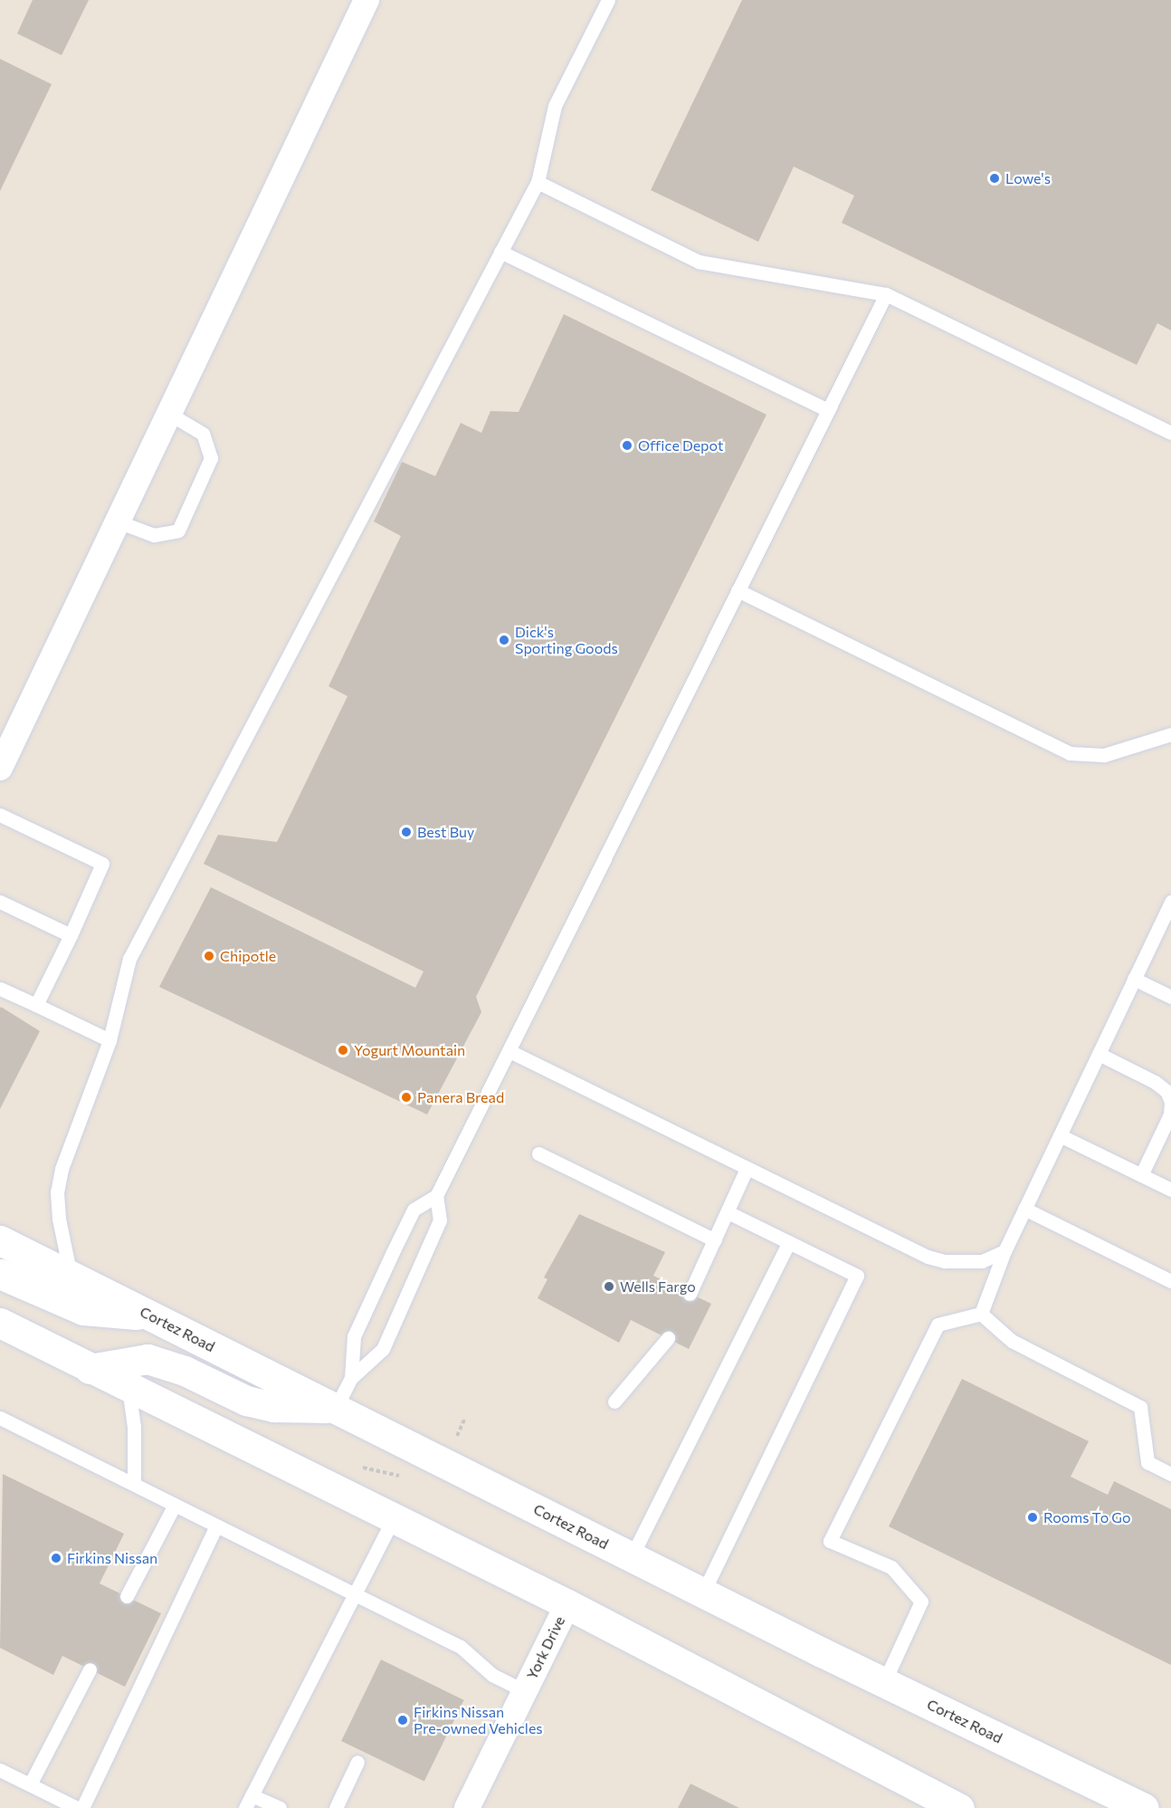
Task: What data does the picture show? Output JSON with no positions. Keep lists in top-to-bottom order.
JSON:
{
  "streets": {
    "main road": ["Cortez Road"],
    "street": ["York Drive"]
  },
  "places": [
    "Lowe's",
    "Office Depot",
    "Dick's Sporting Goods",
    "Best Buy",
    "Chipotle",
    "Yogurt Mountain",
    "Panera Bread",
    "Wells Fargo",
    "Rooms To Go",
    "Firkins Nissan",
    "Firkins Nissan Pre-owned Vehicles"
  ]
}
